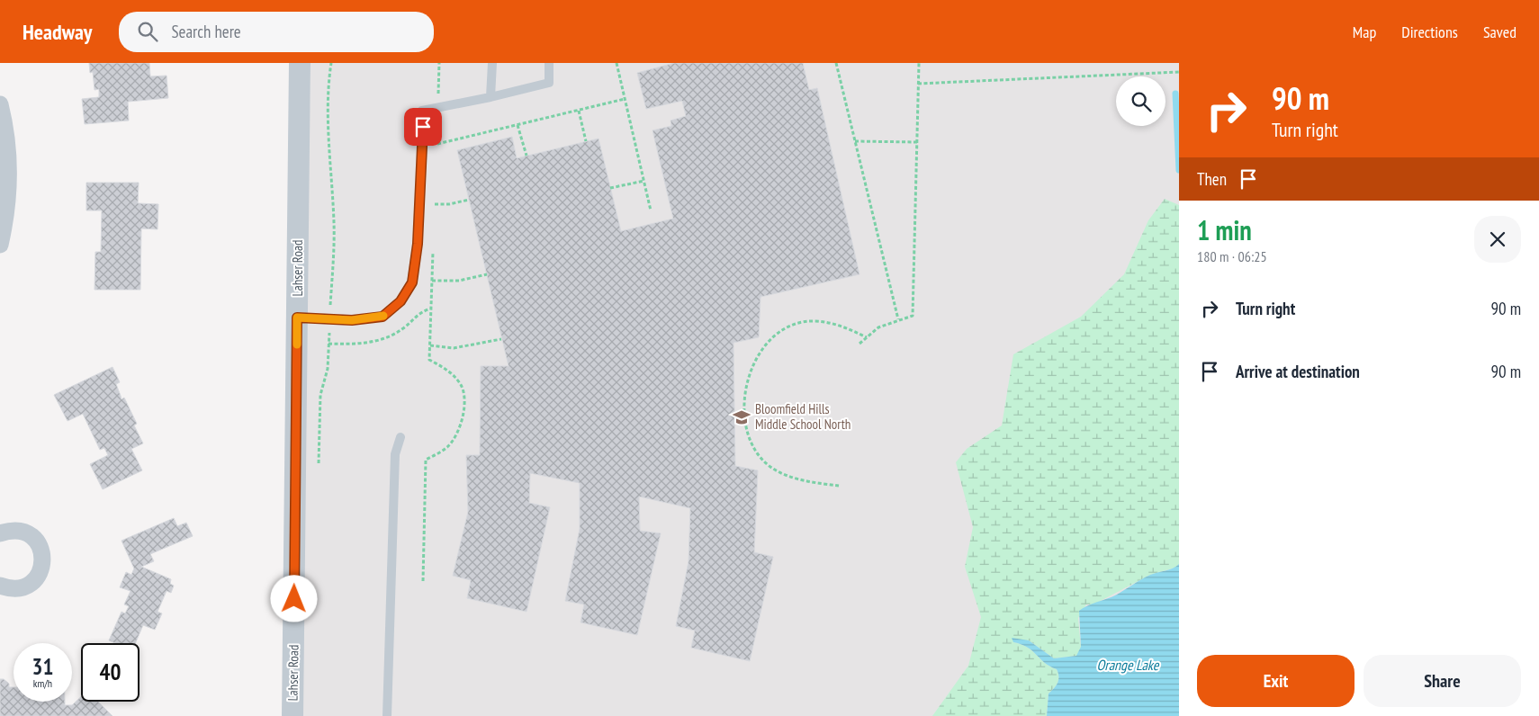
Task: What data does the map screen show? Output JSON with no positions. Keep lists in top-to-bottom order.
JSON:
{
  "streets": {
    "street": ["Lahser Road"]
  },
  "water": ["Orange Lake"],
  "places": {
    "school or university": ["Bloomfield Hills Middle School North"]
  },
  "page": {
    "header": "Headway",
    "search": "Search here",
    "nav": ["Map", "Directions", "Saved"],
    "turn": ["90 m", "Turn right"],
    "then": "Then",
    "heading": ["1 min", "180 m · 06:25"],
    "list": [
      {
        "name": "Turn right",
        "value": "90 m"
      },
      {
        "name": "Arrive at destination",
        "value": "90 m"
      }
    ],
    "speed": "31 km/h",
    "limit": "40",
    "buttons": ["Exit", "Share"]
  }
}
